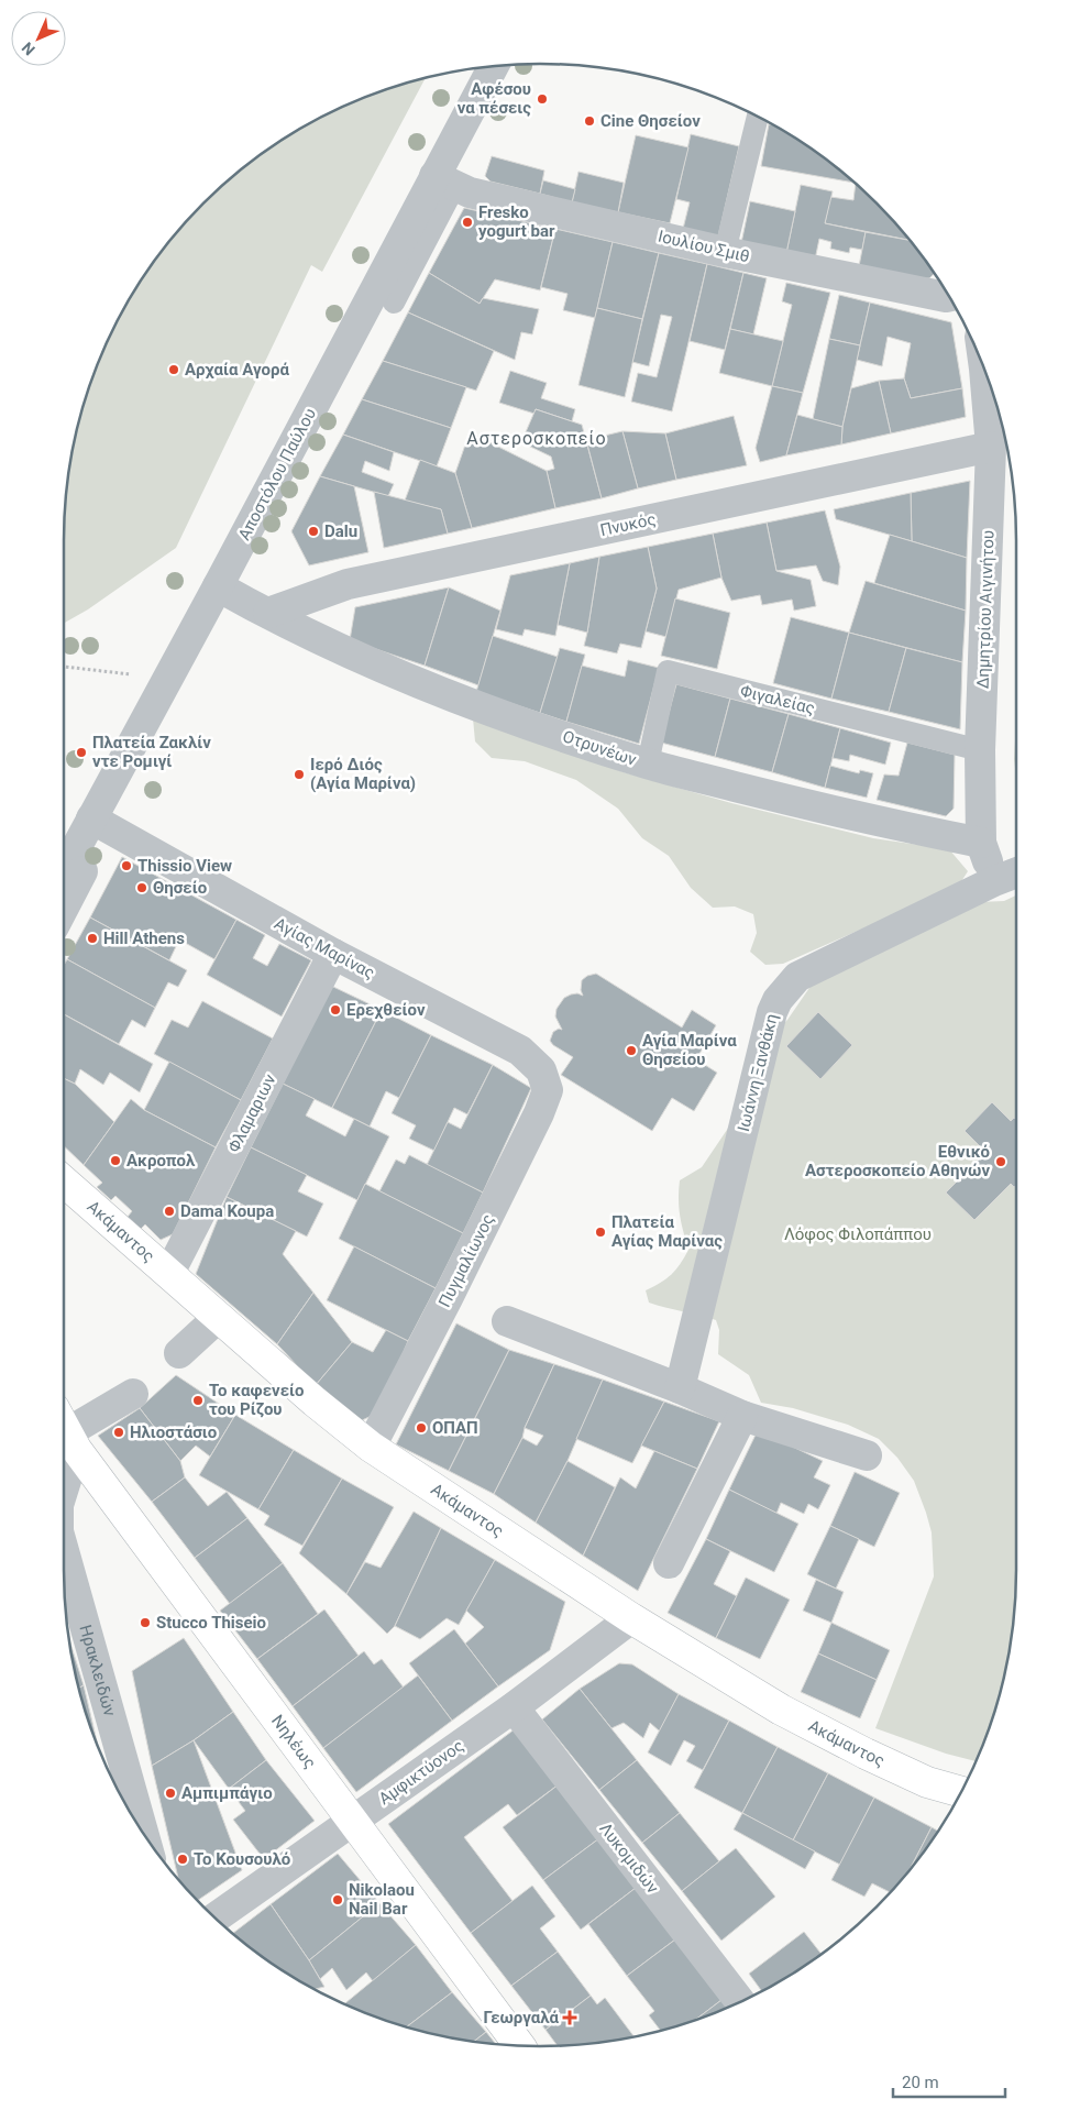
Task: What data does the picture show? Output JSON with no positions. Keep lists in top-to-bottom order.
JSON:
{
  "streets": {
    "street": [
      "Ιουλίου Σμιθ",
      "Αποστόλου Παύλου",
      "Πνυκός",
      "Δημητρίου Αιγινήτου",
      "Οτρυνέων",
      "Αγίας Μαρίνας",
      "Ιωάννη Ξανθάκη",
      "Φλαμαριων",
      "Ακάμαντος",
      "Πυγμαλίωνος",
      "Ηρακλειδών",
      "Νηλέως",
      "Αμφικτύονος",
      "Λυκομιδών"
    ],
    "lane": ["Φιγαλείας"]
  },
  "crossings": [
    ["Ιουλίου Σμιθ", "Αποστόλου Παύλου"],
    ["Αποστόλου Παύλου", "Οτρυνέων"],
    ["Αποστόλου Παύλου", "Αγίας Μαρίνας"],
    ["Πνυκός", "Δημητρίου Αιγινήτου"],
    ["Πνυκός", "Οτρυνέων"],
    ["Δημητρίου Αιγινήτου", "Φιγαλείας"],
    ["Δημητρίου Αιγινήτου", "Οτρυνέων"],
    ["Δημητρίου Αιγινήτου", "Ιωάννη Ξανθάκη"],
    ["Φιγαλείας", "Οτρυνέων"],
    ["Αγίας Μαρίνας", "Φλαμαριων"],
    ["Αγίας Μαρίνας", "Πυγμαλίωνος"],
    ["Φλαμαριων", "Ακάμαντος"],
    ["Ακάμαντος", "Πυγμαλίωνος"],
    ["Ακάμαντος", "Αμφικτύονος"],
    ["Ηρακλειδών", "Νηλέως"],
    ["Νηλέως", "Αμφικτύονος"],
    ["Αμφικτύονος", "Λυκομιδών"]
  ],
  "districts": ["Αστεροσκοπείο"],
  "parks": ["Λόφος Φιλοπάππου"],
  "places": {
    "other": [
      "Αφέσου να πέσεις",
      "Cine Θησείον",
      "Fresko yogurt bar",
      "Αρχαία Αγορά",
      "Dalu",
      "Πλατεία Ζακλίν ντε Ρομιγί",
      "Ιερό Διός (Αγία Μαρίνα)",
      "Thissio View",
      "Θησείο",
      "Hill Athens",
      "Ερεχθείον",
      "Αγία Μαρίνα Θησείου",
      "Ακροπολ",
      "Εθνικό Αστεροσκοπείο Αθηνών",
      "Dama Koupa",
      "Πλατεία Αγίας Μαρίνας",
      "Το καφενείο του Ρίζου",
      "ΟΠΑΠ",
      "Ηλιοστάσιο",
      "Stucco Thiseio",
      "Αμπιμπάγιο",
      "Το Κουσουλό",
      "Nikolaou Nail Bar"
    ],
    "health": ["Γεωργαλά"]
  },
  "scale_bar": "20 m",
  "north": "bottom left"
}
